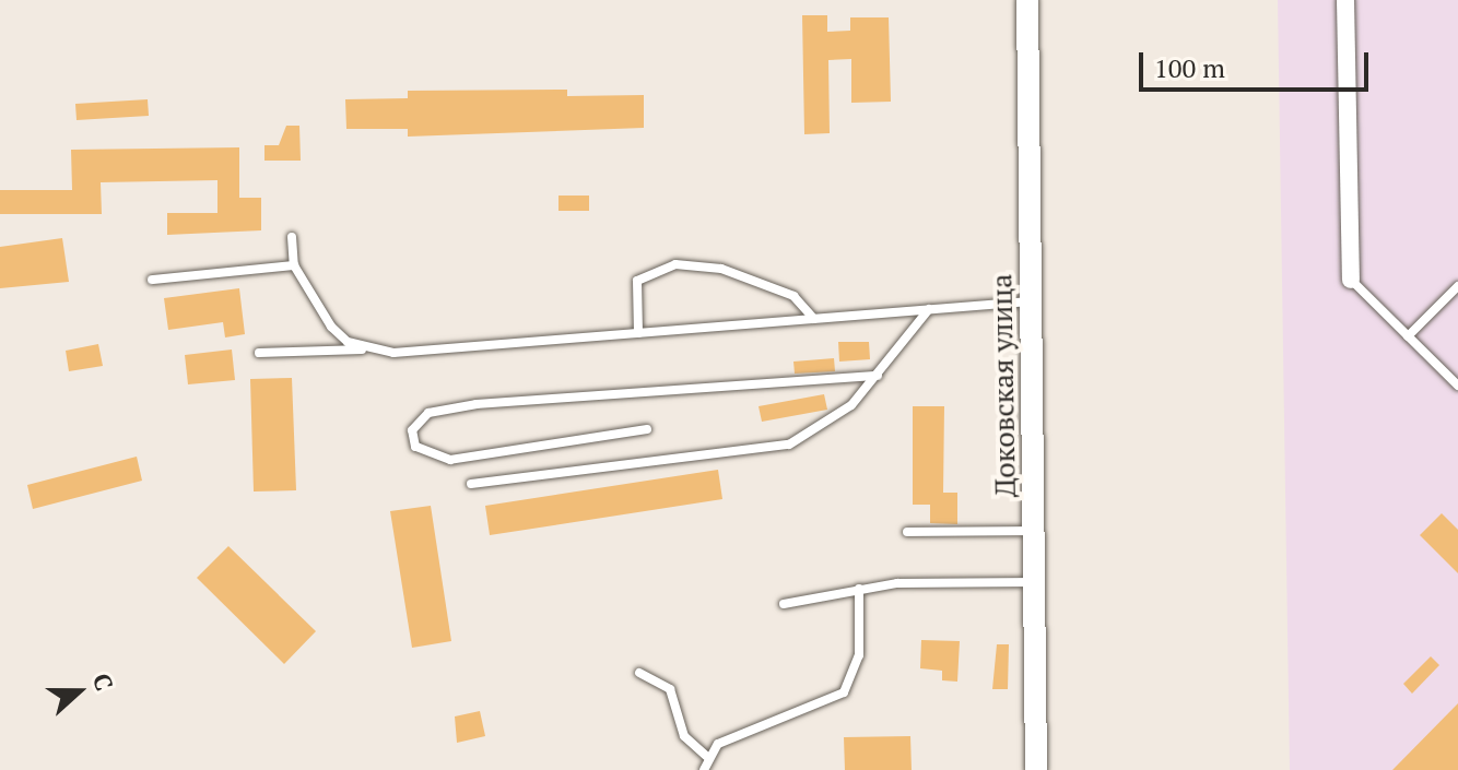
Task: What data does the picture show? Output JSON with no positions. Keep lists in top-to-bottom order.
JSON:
{
  "streets": {
    "street": ["Доковская улица"]
  },
  "scale_bar": "100 m",
  "north": "right"
}
